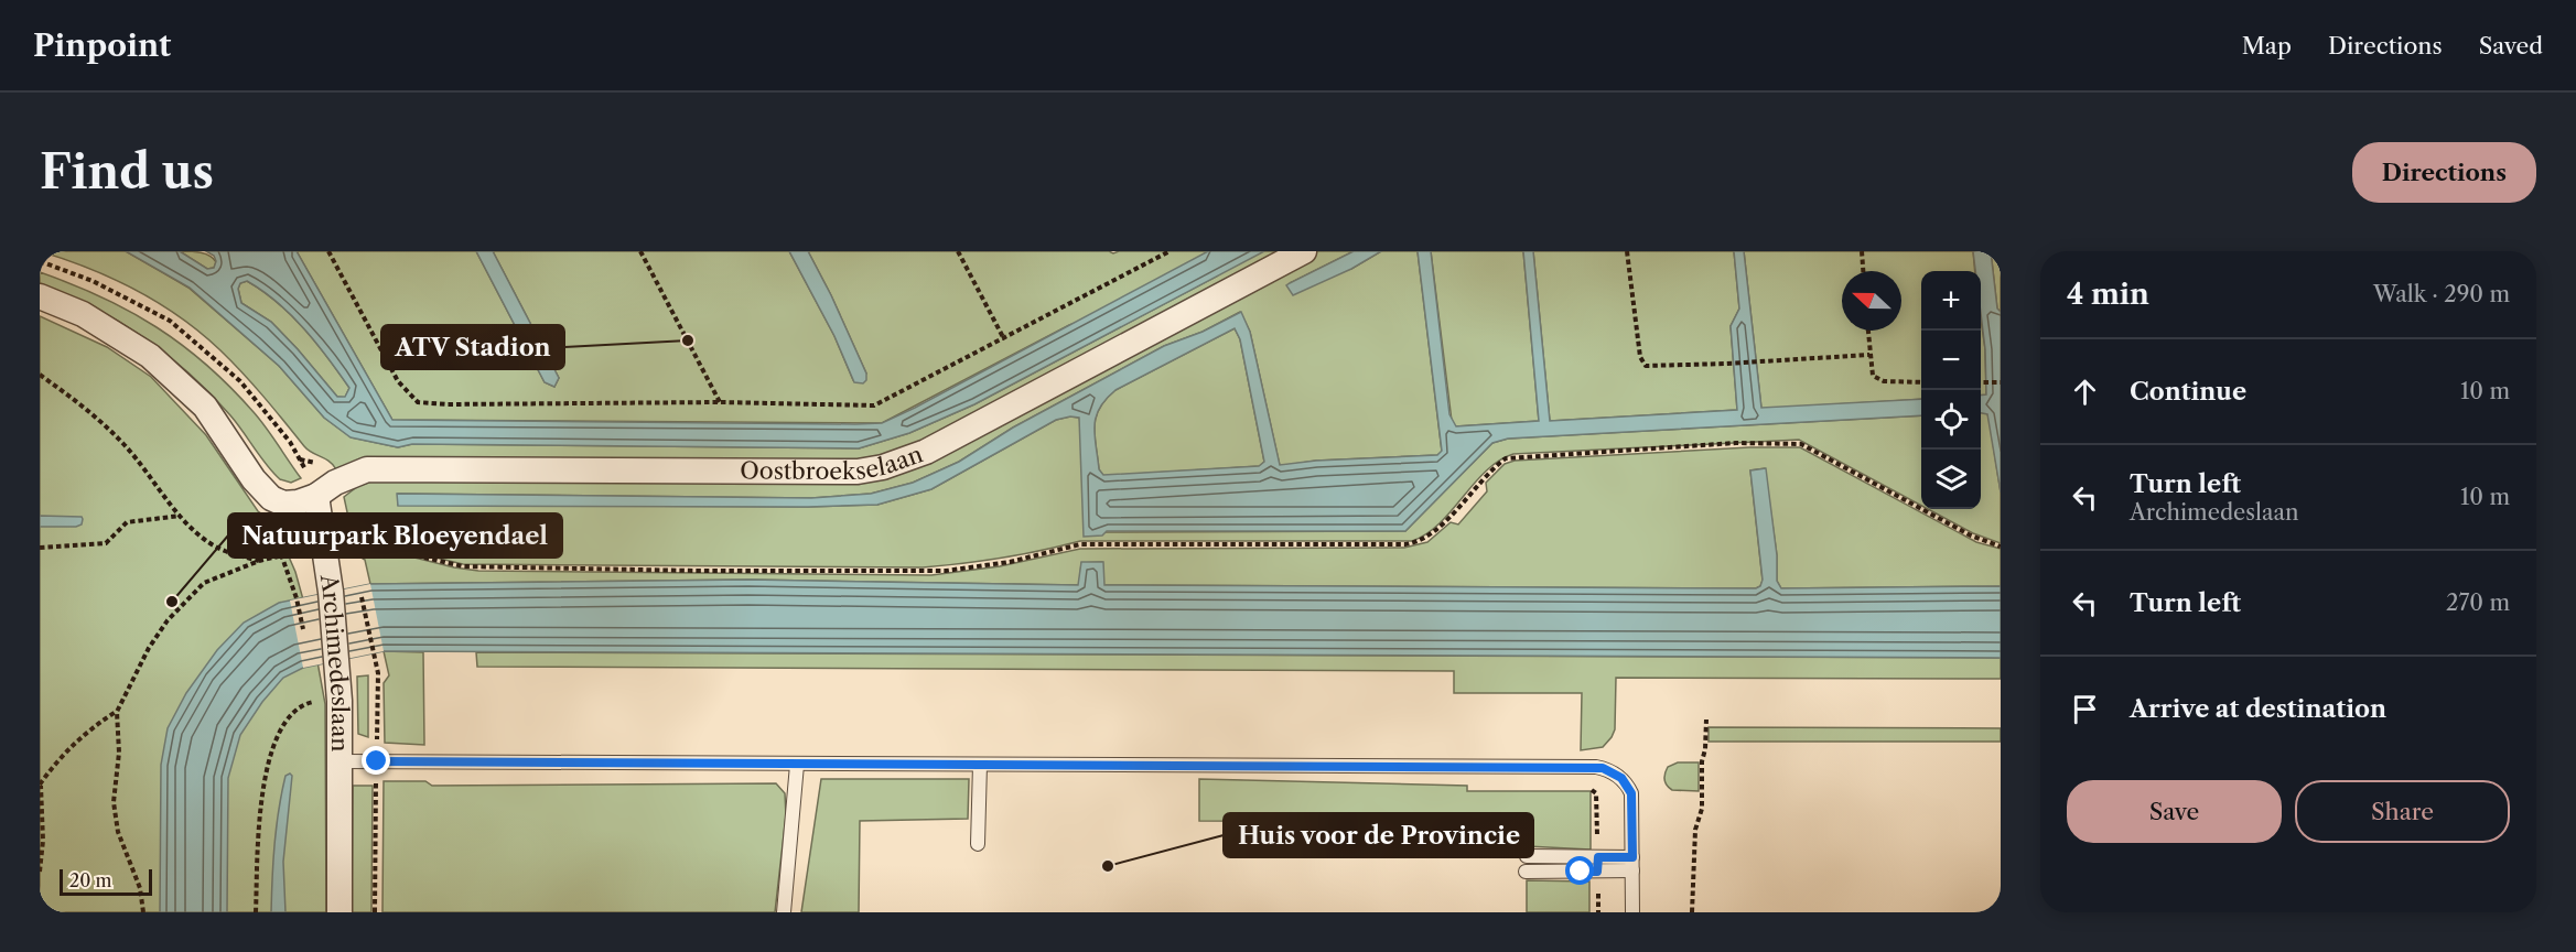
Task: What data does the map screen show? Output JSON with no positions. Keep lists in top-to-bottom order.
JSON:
{
  "streets": {
    "street": ["Oostbroekselaan", "Archimedeslaan"]
  },
  "crossings": [
    ["Oostbroekselaan", "Archimedeslaan"]
  ],
  "places": ["ATV Stadion", "Natuurpark Bloeyendael", "Huis voor de Provincie"],
  "scale_bar": "20 m",
  "north": "left",
  "page": {
    "header": "Pinpoint",
    "nav": ["Map", "Directions", "Saved"],
    "buttons": [
      "Directions",
      ["Save", "Share"]
    ],
    "title": "Find us",
    "heading": ["4 min", "Walk · 290 m"],
    "map_buttons": ["+", "−"],
    "list": [
      ["Continue", "10 m"],
      ["Turn left", "Archimedeslaan", "10 m"],
      ["Turn left", "270 m"],
      "Arrive at destination"
    ],
    "scale": "20 m"
  }
}
